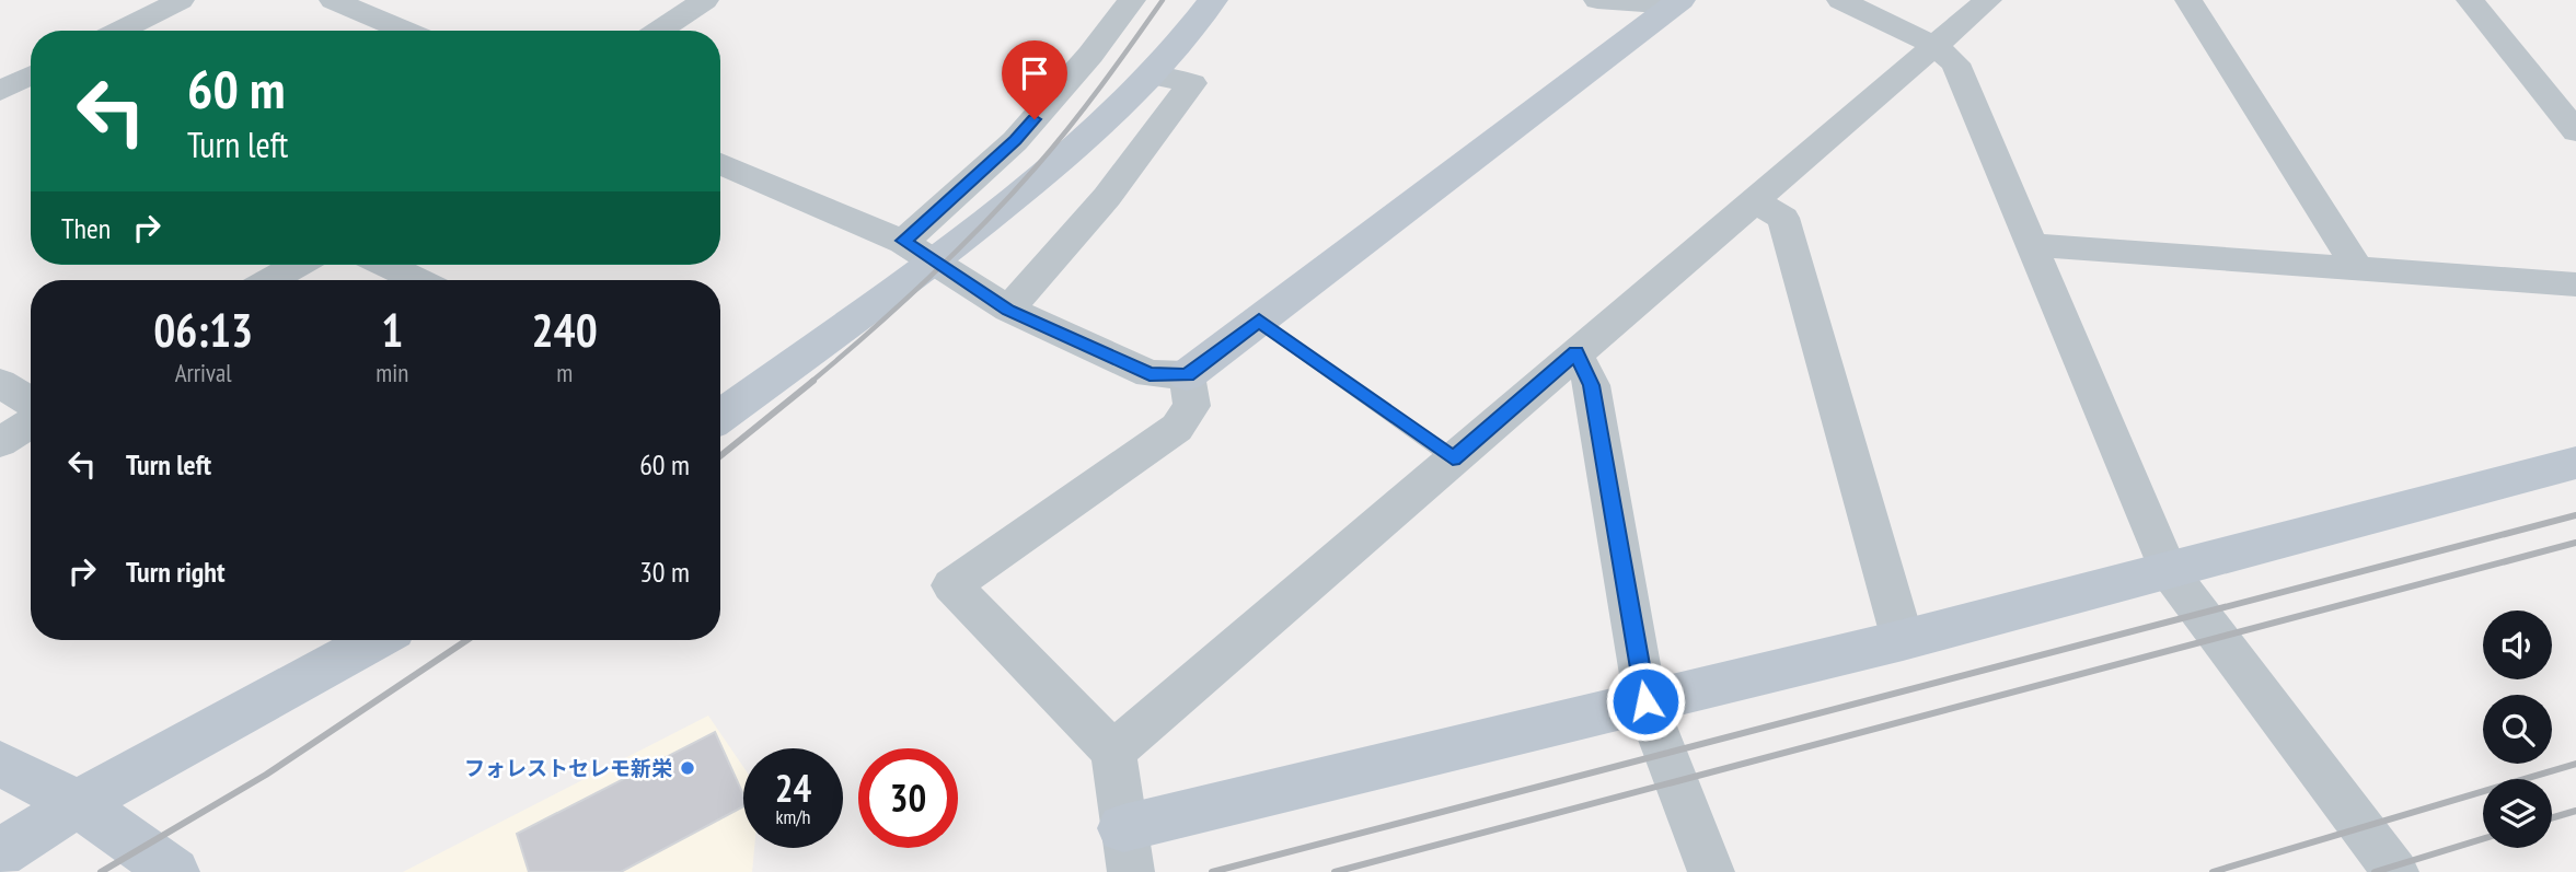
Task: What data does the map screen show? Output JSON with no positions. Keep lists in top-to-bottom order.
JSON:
{
  "places": ["フォレストセレモ新栄"],
  "page": {
    "turn": ["60 m", "Turn left"],
    "then": "Then",
    "eta": [
      "06:13",
      "Arrival",
      "1",
      "min",
      "240",
      "m"
    ],
    "list": [
      {
        "name": "Turn left",
        "value": "60 m"
      },
      {
        "name": "Turn right",
        "value": "30 m"
      }
    ],
    "speed": "24 km/h",
    "limit": "30"
  }
}
